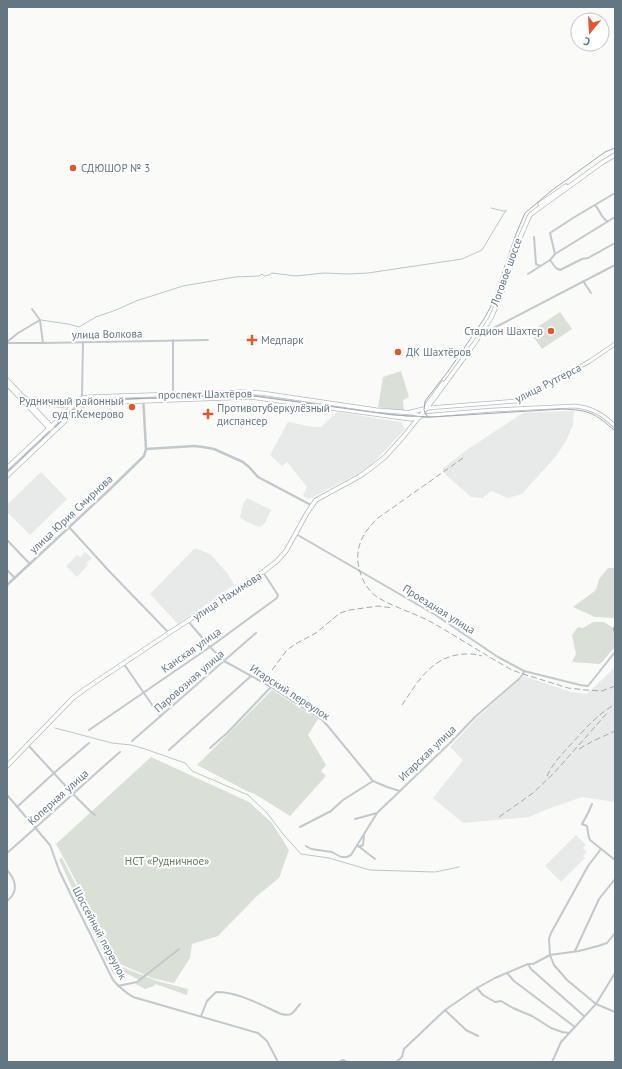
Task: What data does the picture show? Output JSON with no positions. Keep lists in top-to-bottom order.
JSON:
{
  "streets": {
    "main road": [
      "Логовое шоссе",
      "улица Рутгерса",
      "проспект Шахтёров",
      "улица Нахимова"
    ],
    "street": [
      "улица Волкова",
      "улица Юрия Смирнова",
      "Проездная улица",
      "Канская улица",
      "Паровозная улица",
      "Игарский переулок",
      "Игарская улица",
      "Коперная улица",
      "Шоссейный переулок"
    ]
  },
  "crossings": [
    ["Логовое шоссе", "улица Рутгерса"],
    ["Логовое шоссе", "проспект Шахтёров"],
    ["Логовое шоссе", "улица Нахимова"],
    ["улица Рутгерса", "проспект Шахтёров"],
    ["улица Рутгерса", "улица Нахимова"],
    ["проспект Шахтёров", "улица Нахимова"],
    ["улица Нахимова", "Проездная улица"],
    ["улица Нахимова", "Канская улица"],
    ["улица Нахимова", "Игарский переулок"],
    ["Проездная улица", "Игарская улица"],
    ["Канская улица", "Игарский переулок"],
    ["Паровозная улица", "Игарский переулок"],
    ["Игарский переулок", "Игарская улица"],
    ["Коперная улица", "Шоссейный переулок"]
  ],
  "parks": ["НСТ «Рудничное»"],
  "places": {
    "other": [
      "СДЮШОР № 3",
      "Стадион Шахтер",
      "ДК Шахтёров",
      "Рудничный районный суд г.Кемерово"
    ],
    "health": ["Медпарк", "Противотуберкулёзный диспансер"]
  },
  "north": "bottom"
}
